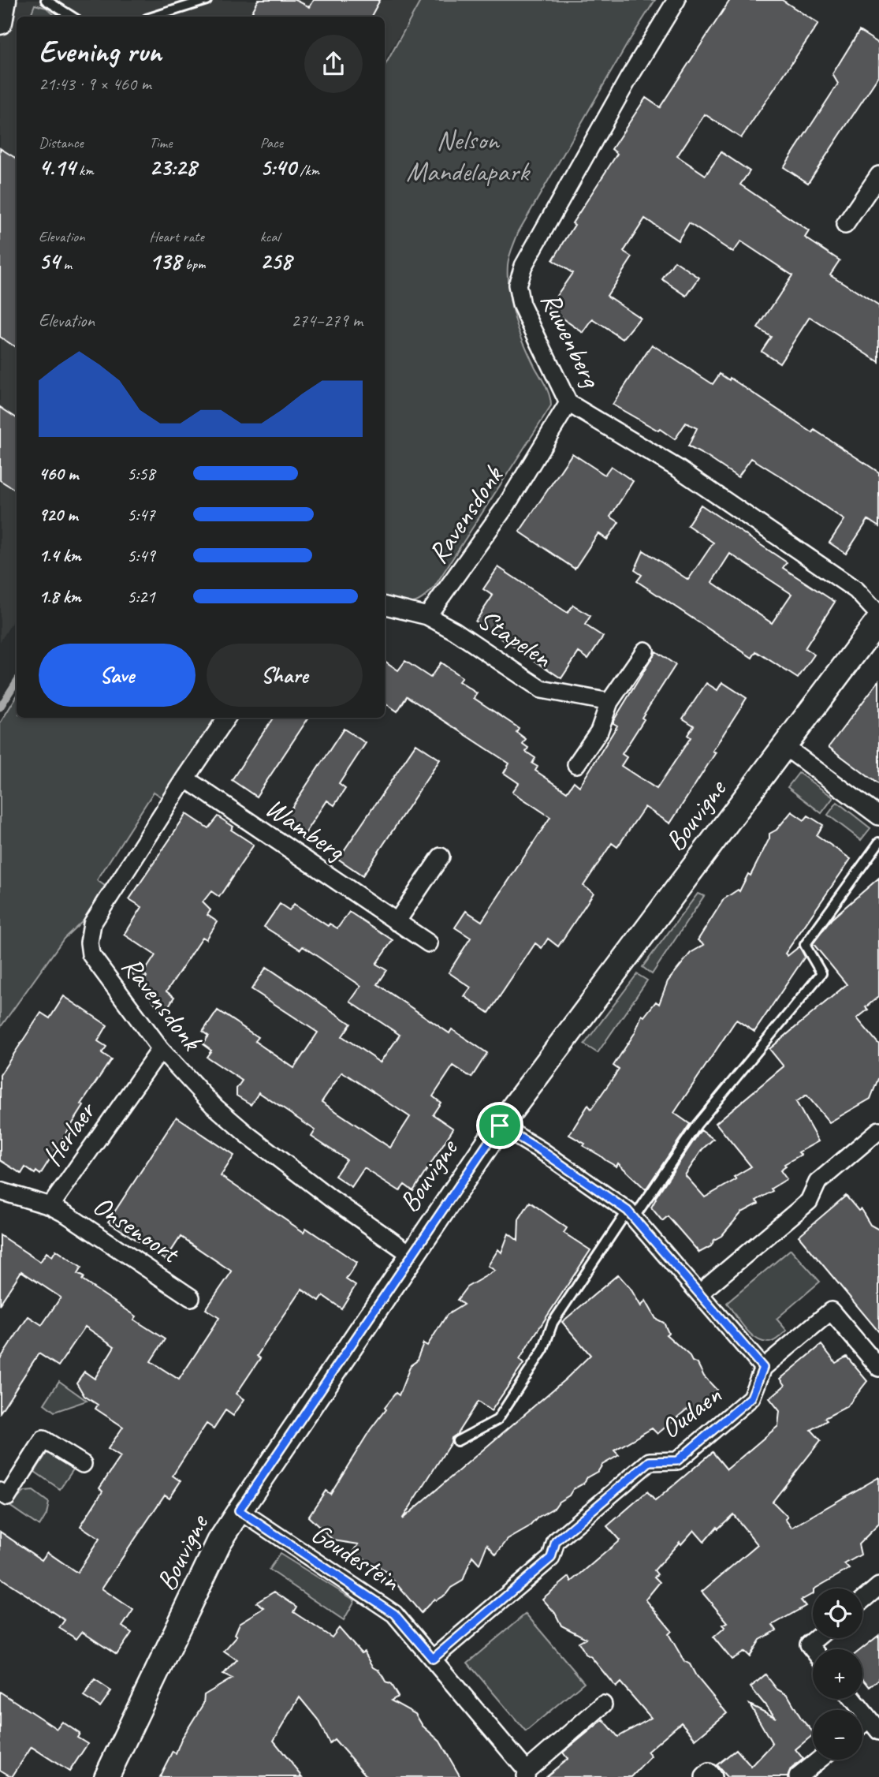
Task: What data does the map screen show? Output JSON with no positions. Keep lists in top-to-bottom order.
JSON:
{
  "streets": {
    "street": [
      "Ruwenberg",
      "Ravensdonk",
      "Stapelen",
      "Bouvigne",
      "Wamberg",
      "Herlaer",
      "Onsenoort",
      "Oudaen",
      "Goudestein"
    ]
  },
  "crossings": [
    ["Ruwenberg", "Ravensdonk"],
    ["Ravensdonk", "Stapelen"],
    ["Ravensdonk", "Bouvigne"],
    ["Ravensdonk", "Wamberg"],
    ["Ravensdonk", "Herlaer"],
    ["Bouvigne", "Goudestein"],
    ["Herlaer", "Onsenoort"],
    ["Oudaen", "Goudestein"]
  ],
  "parks": ["Nelson Mandelapark"],
  "page": {
    "heading": ["Evening run", "21:43 · 9 × 460 m"],
    "stats": [
      ["Distance", "4.14 km"],
      ["Time", "23:28"],
      ["Pace", "5:40 /km"],
      ["Elevation", "54 m"],
      ["Heart rate", "138 bpm"],
      ["kcal", "258"]
    ],
    "chart": ["Elevation", "274–279 m"],
    "list": [
      {
        "name": "460 m",
        "note": "5:58"
      },
      {
        "name": "920 m",
        "note": "5:47"
      },
      {
        "name": "1.4 km",
        "note": "5:49"
      },
      {
        "name": "1.8 km",
        "note": "5:21"
      }
    ],
    "buttons": ["Save", "Share"],
    "map_buttons": ["+", "−"]
  }
}
